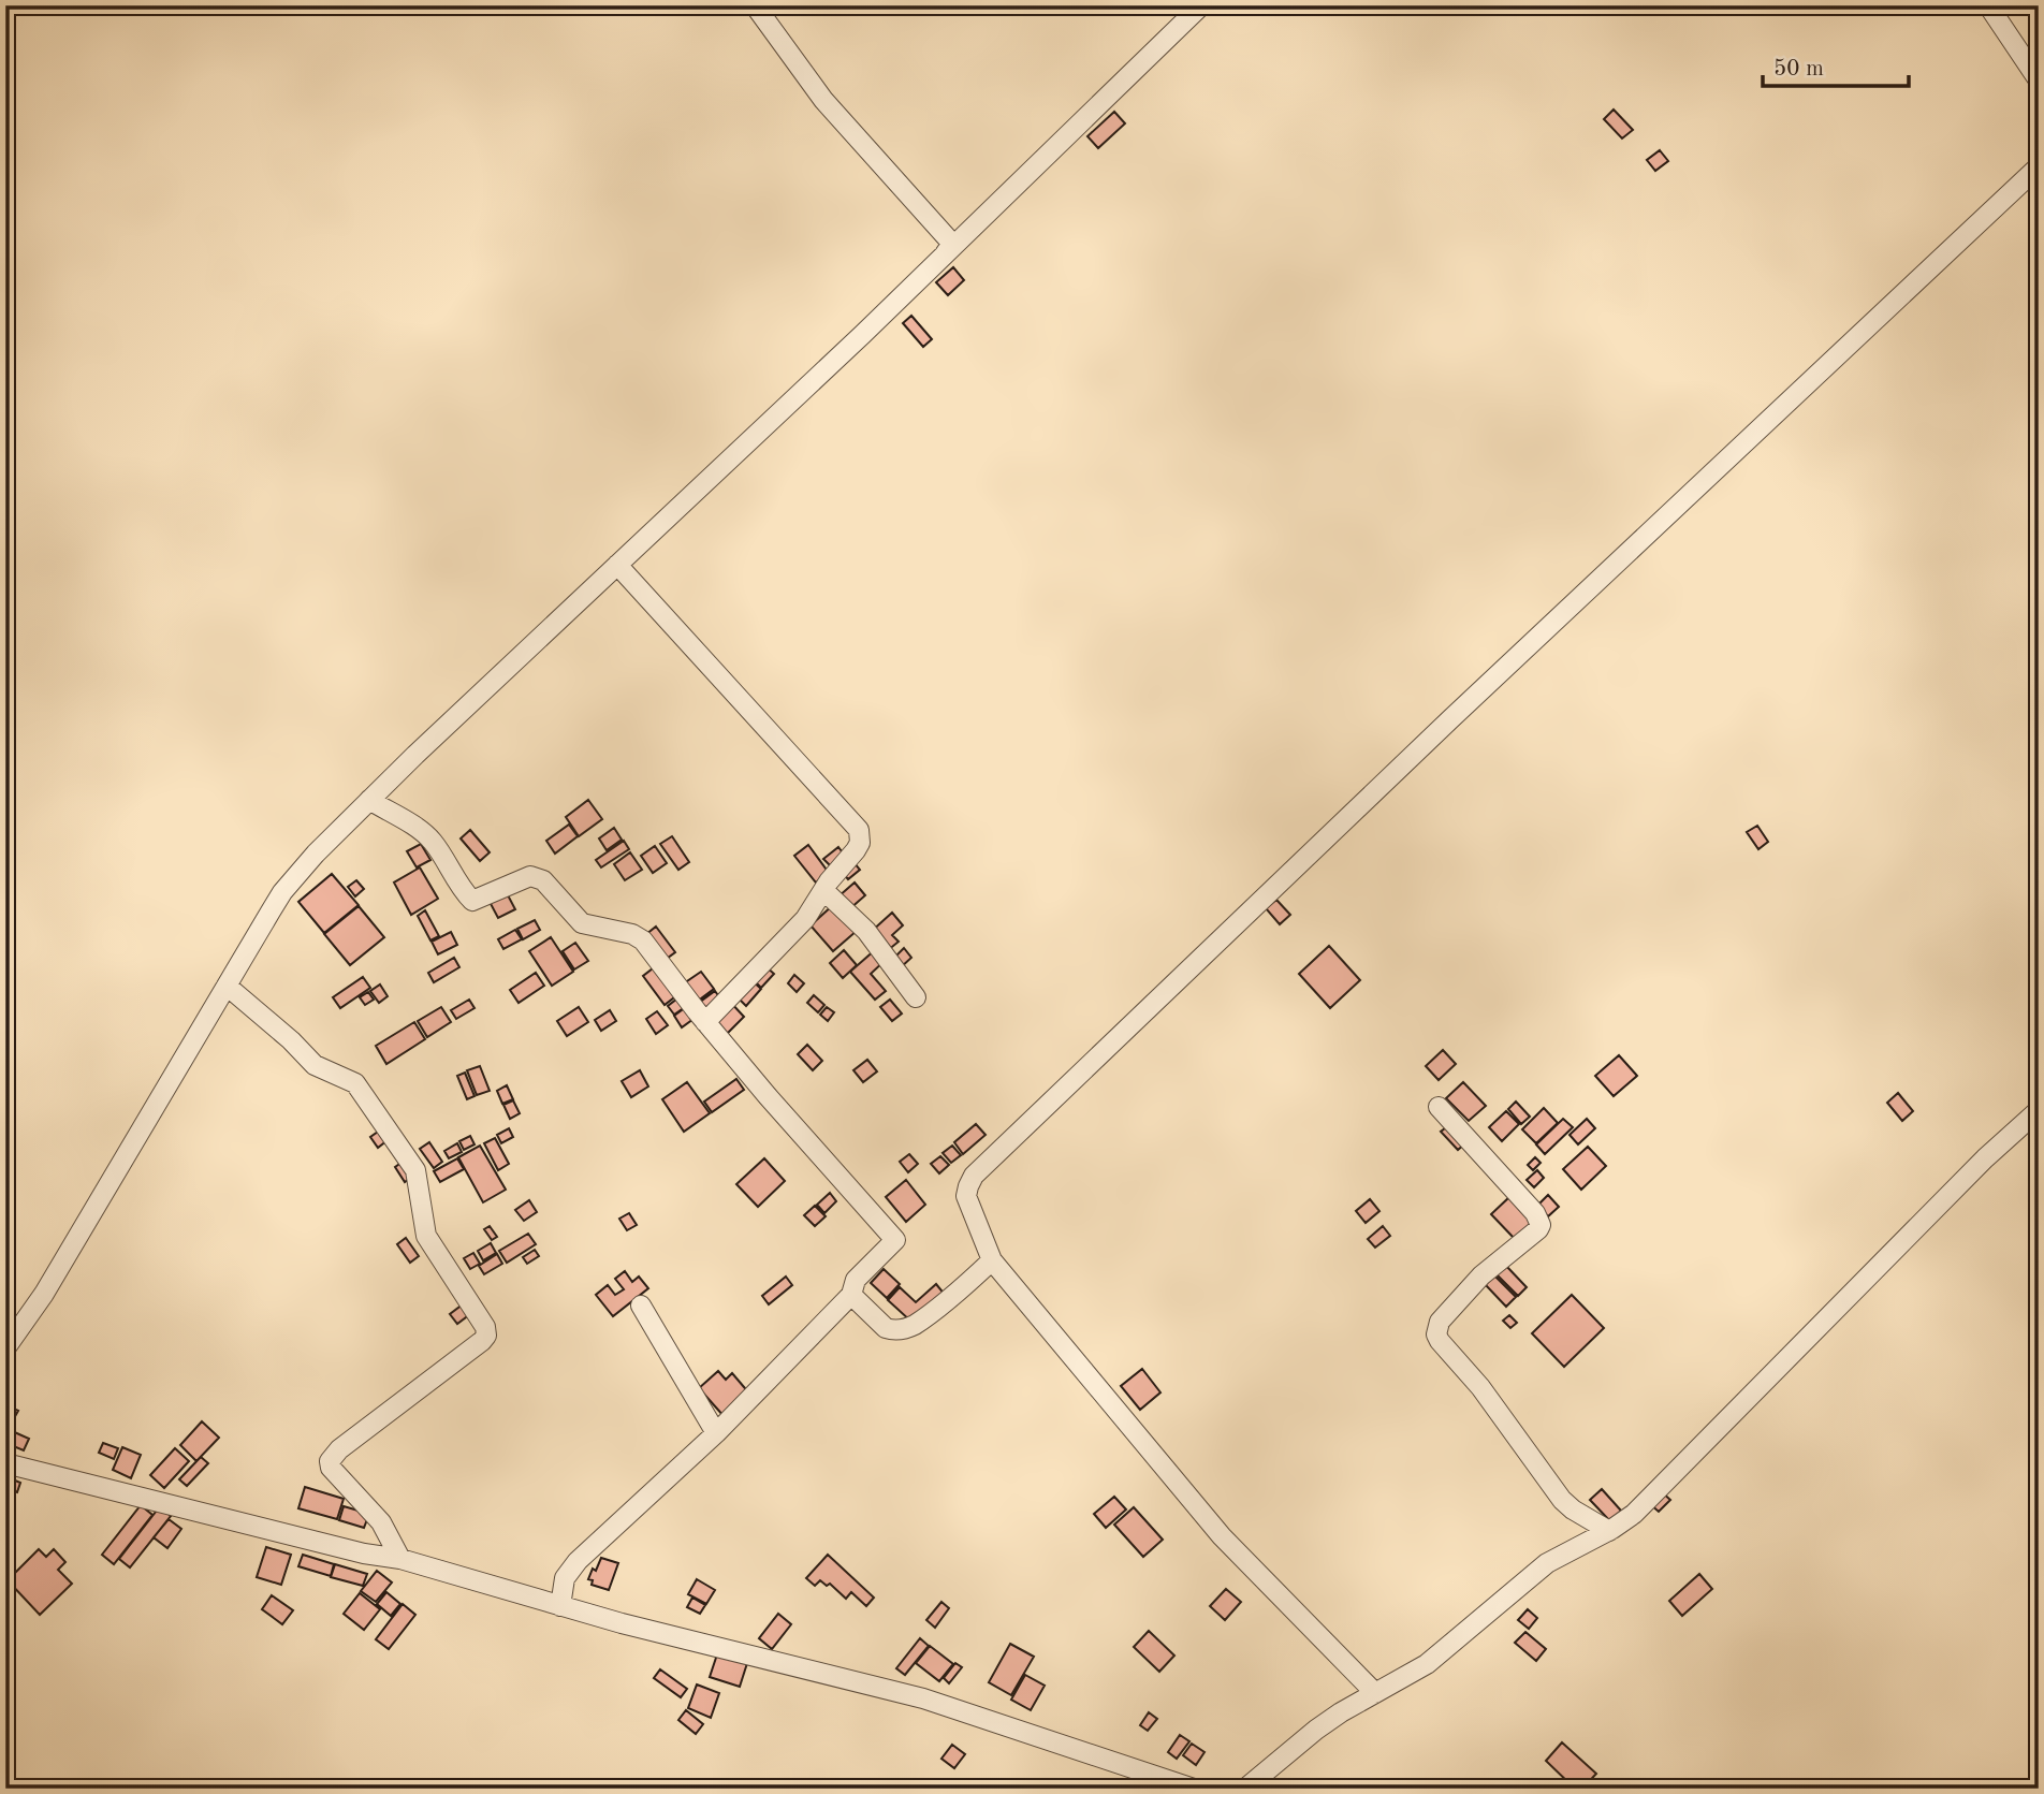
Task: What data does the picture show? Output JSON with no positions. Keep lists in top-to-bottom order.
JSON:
{
  "scale_bar": "50 m"
}
